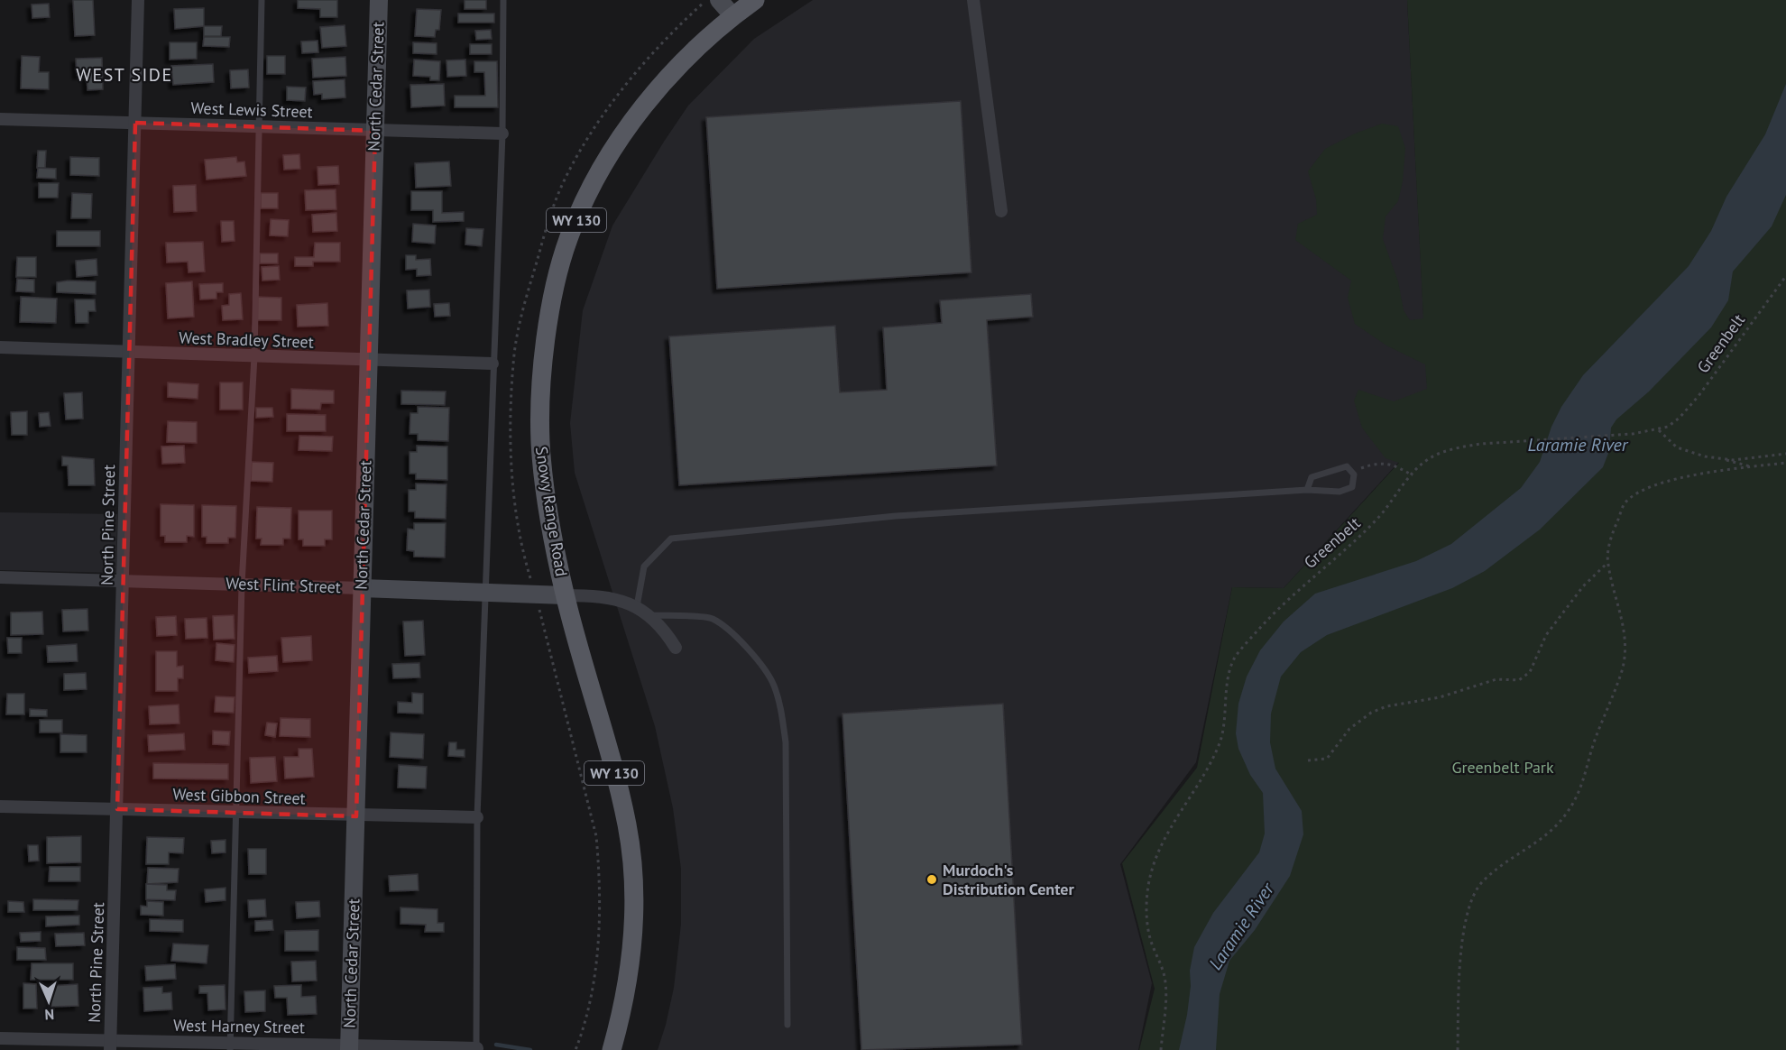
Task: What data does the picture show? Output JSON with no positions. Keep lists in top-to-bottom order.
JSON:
{
  "streets": {
    "main road": ["WY 130", "Snowy Range Road"],
    "street": [
      "North Cedar Street",
      "West Lewis Street",
      "West Bradley Street",
      "North Pine Street",
      "West Flint Street",
      "West Gibbon Street",
      "West Harney Street"
    ],
    "path": ["Greenbelt"]
  },
  "crossings": [
    ["North Cedar Street", "West Lewis Street"],
    ["North Cedar Street", "West Bradley Street"],
    ["North Cedar Street", "West Flint Street"],
    ["North Cedar Street", "West Gibbon Street"],
    ["North Cedar Street", "West Harney Street"],
    ["West Lewis Street", "North Pine Street"],
    ["West Bradley Street", "North Pine Street"],
    ["Snowy Range Road", "West Flint Street"],
    ["North Pine Street", "West Flint Street"],
    ["North Pine Street", "West Gibbon Street"],
    ["North Pine Street", "West Harney Street"]
  ],
  "districts": ["WEST SIDE"],
  "water": ["Laramie River"],
  "parks": ["Greenbelt Park"],
  "places": ["Murdoch's Distribution Center"],
  "north": "bottom"
}
